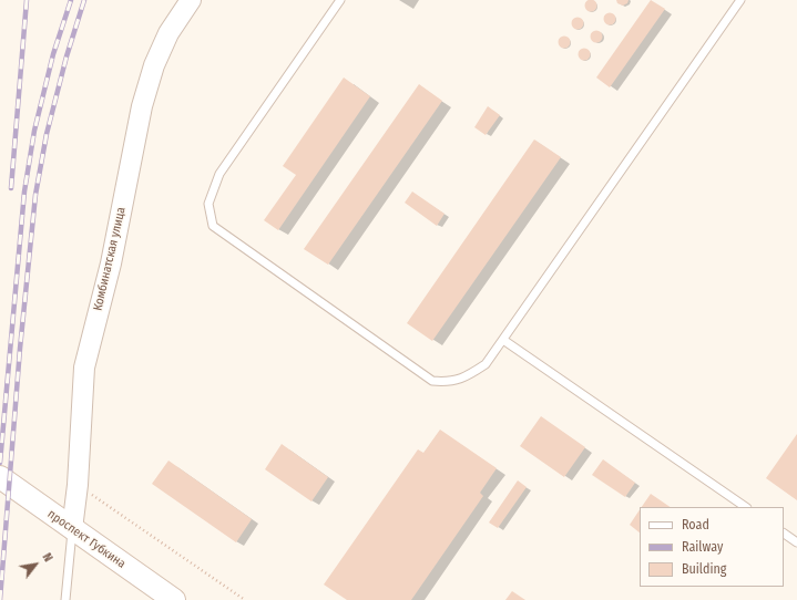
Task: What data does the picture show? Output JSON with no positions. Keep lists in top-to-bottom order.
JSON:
{
  "streets": {
    "main road": ["проспект Губкина"],
    "street": ["Комбинатская улица"]
  },
  "crossings": [
    ["Комбинатская улица", "проспект Губкина"]
  ],
  "legend": ["Road", "Railway", "Building"],
  "north": "top right"
}
